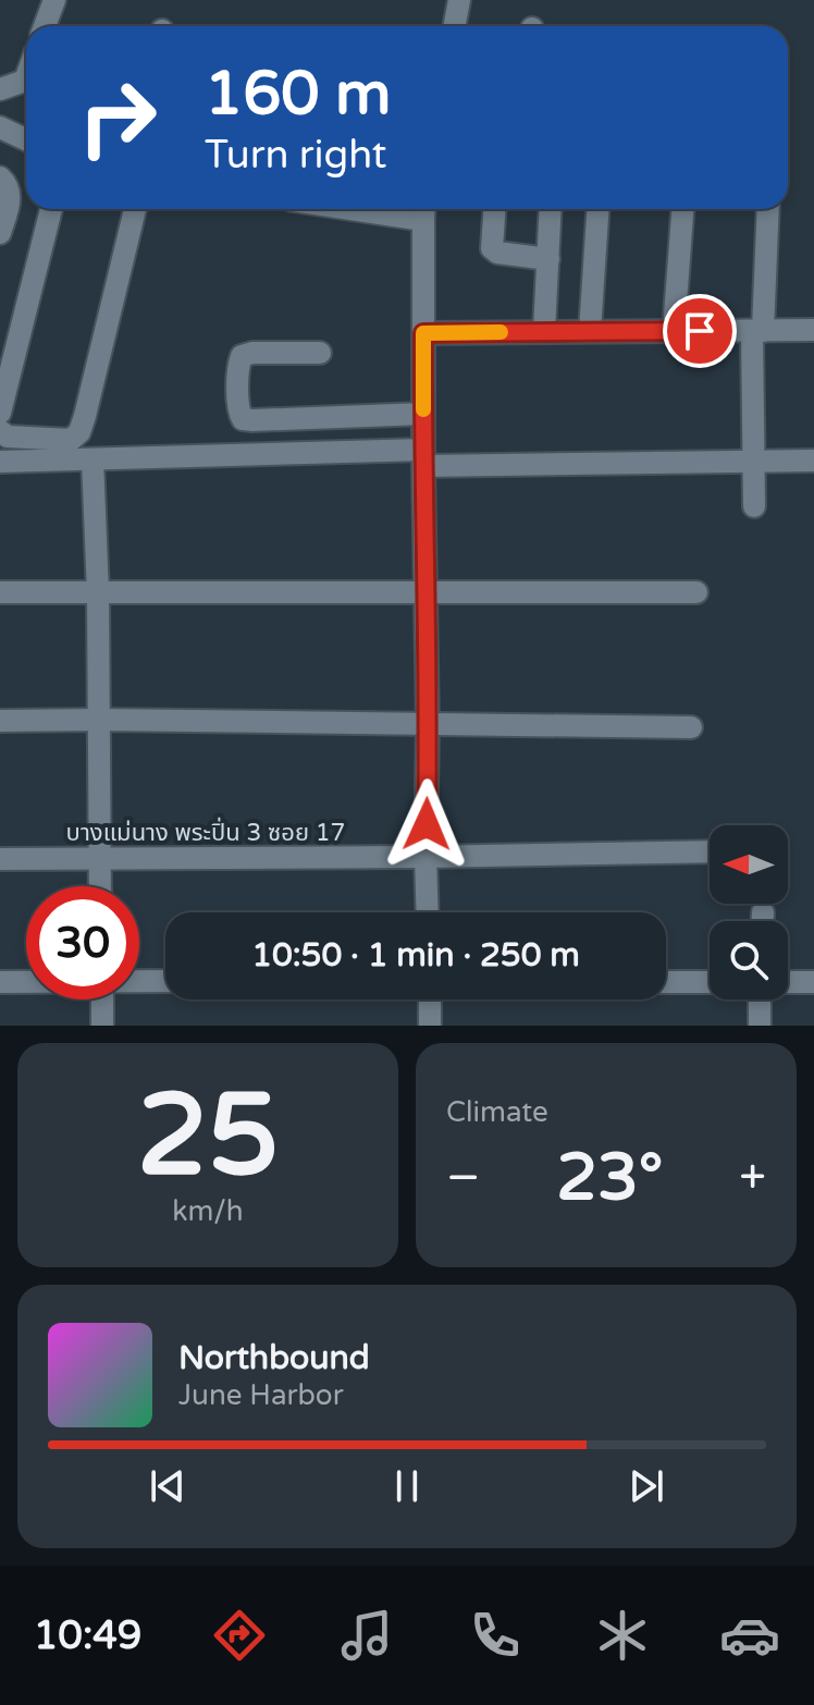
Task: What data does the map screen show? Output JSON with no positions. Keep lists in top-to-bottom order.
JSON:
{
  "streets": {
    "street": ["บางแม่นาง พระปิ่น 3 ซอย 17"]
  },
  "north": "left",
  "page": {
    "turn": ["160 m", "Turn right"],
    "limit": "30",
    "trip": "10:50 · 1 min · 250 m",
    "tile": [
      ["25", "km/h"],
      "Climate"
    ],
    "heat": ["−", "23°", "+"],
    "song": ["Northbound", "June Harbor"],
    "tabs": "10:49"
  }
}
